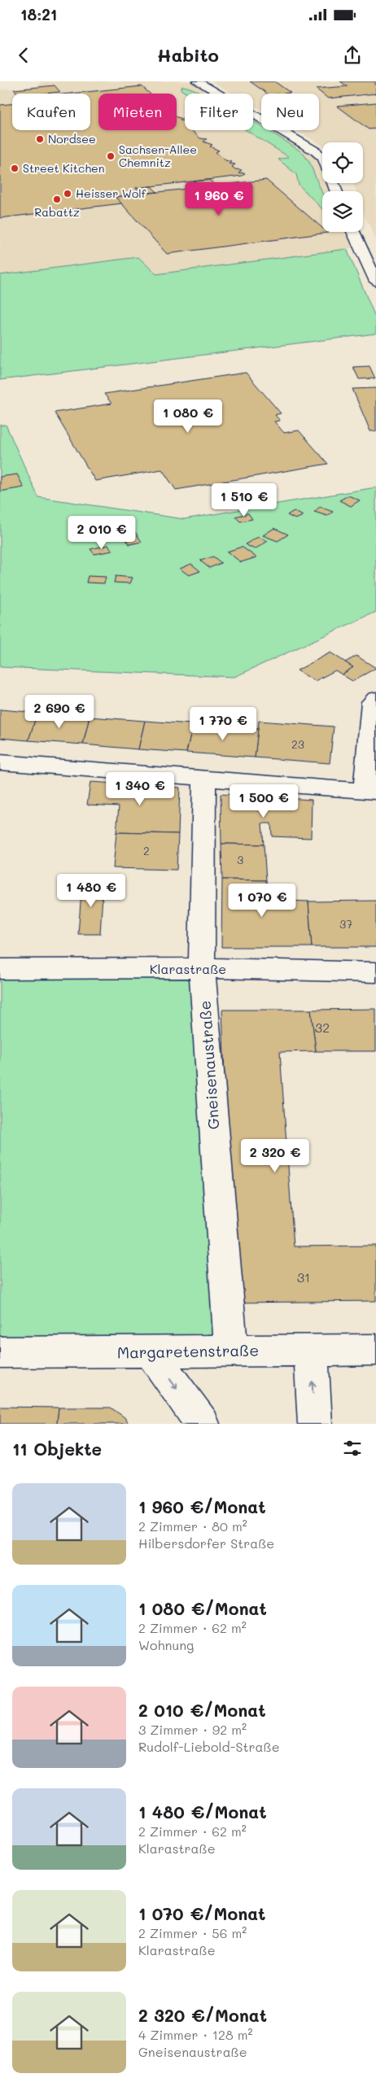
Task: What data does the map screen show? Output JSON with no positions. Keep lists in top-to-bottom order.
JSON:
{
  "streets": {
    "street": ["Klarastraße", "Gneisenaustraße", "Margaretenstraße"]
  },
  "crossings": [
    ["Klarastraße", "Gneisenaustraße"],
    ["Gneisenaustraße", "Margaretenstraße"]
  ],
  "places": [
    "Nordsee",
    "Sachsen-Allee Chemnitz",
    "Street Kitchen",
    "Heisser Wolf",
    "Rabattz"
  ],
  "house_numbers": [
    "23",
    "2",
    "3",
    "37",
    "32",
    "31"
  ],
  "page": {
    "status": "18:21",
    "header": "Habito",
    "chip": [
      "Kaufen",
      "Mieten",
      "Filter",
      "Neu"
    ],
    "price": [
      "1 960 €",
      "1 080 €",
      "1 510 €",
      "2 010 €",
      "2 690 €",
      "1 770 €",
      "1 340 €",
      "1 500 €",
      "1 480 €",
      "1 070 €",
      "2 320 €"
    ],
    "heading": "11 Objekte",
    "list": [
      {
        "name": "1 960 €/Monat",
        "note": "2 Zimmer · 80 m² · Hilbersdorfer Straße"
      },
      {
        "name": "1 080 €/Monat",
        "note": "2 Zimmer · 62 m² · Wohnung"
      },
      {
        "name": "2 010 €/Monat",
        "note": "3 Zimmer · 92 m² · Rudolf-Liebold-Straße"
      },
      {
        "name": "1 480 €/Monat",
        "note": "2 Zimmer · 62 m² · Klarastraße"
      },
      {
        "name": "1 070 €/Monat",
        "note": "2 Zimmer · 56 m² · Klarastraße"
      },
      {
        "name": "2 320 €/Monat",
        "note": "4 Zimmer · 128 m² · Gneisenaustraße"
      }
    ]
  }
}
